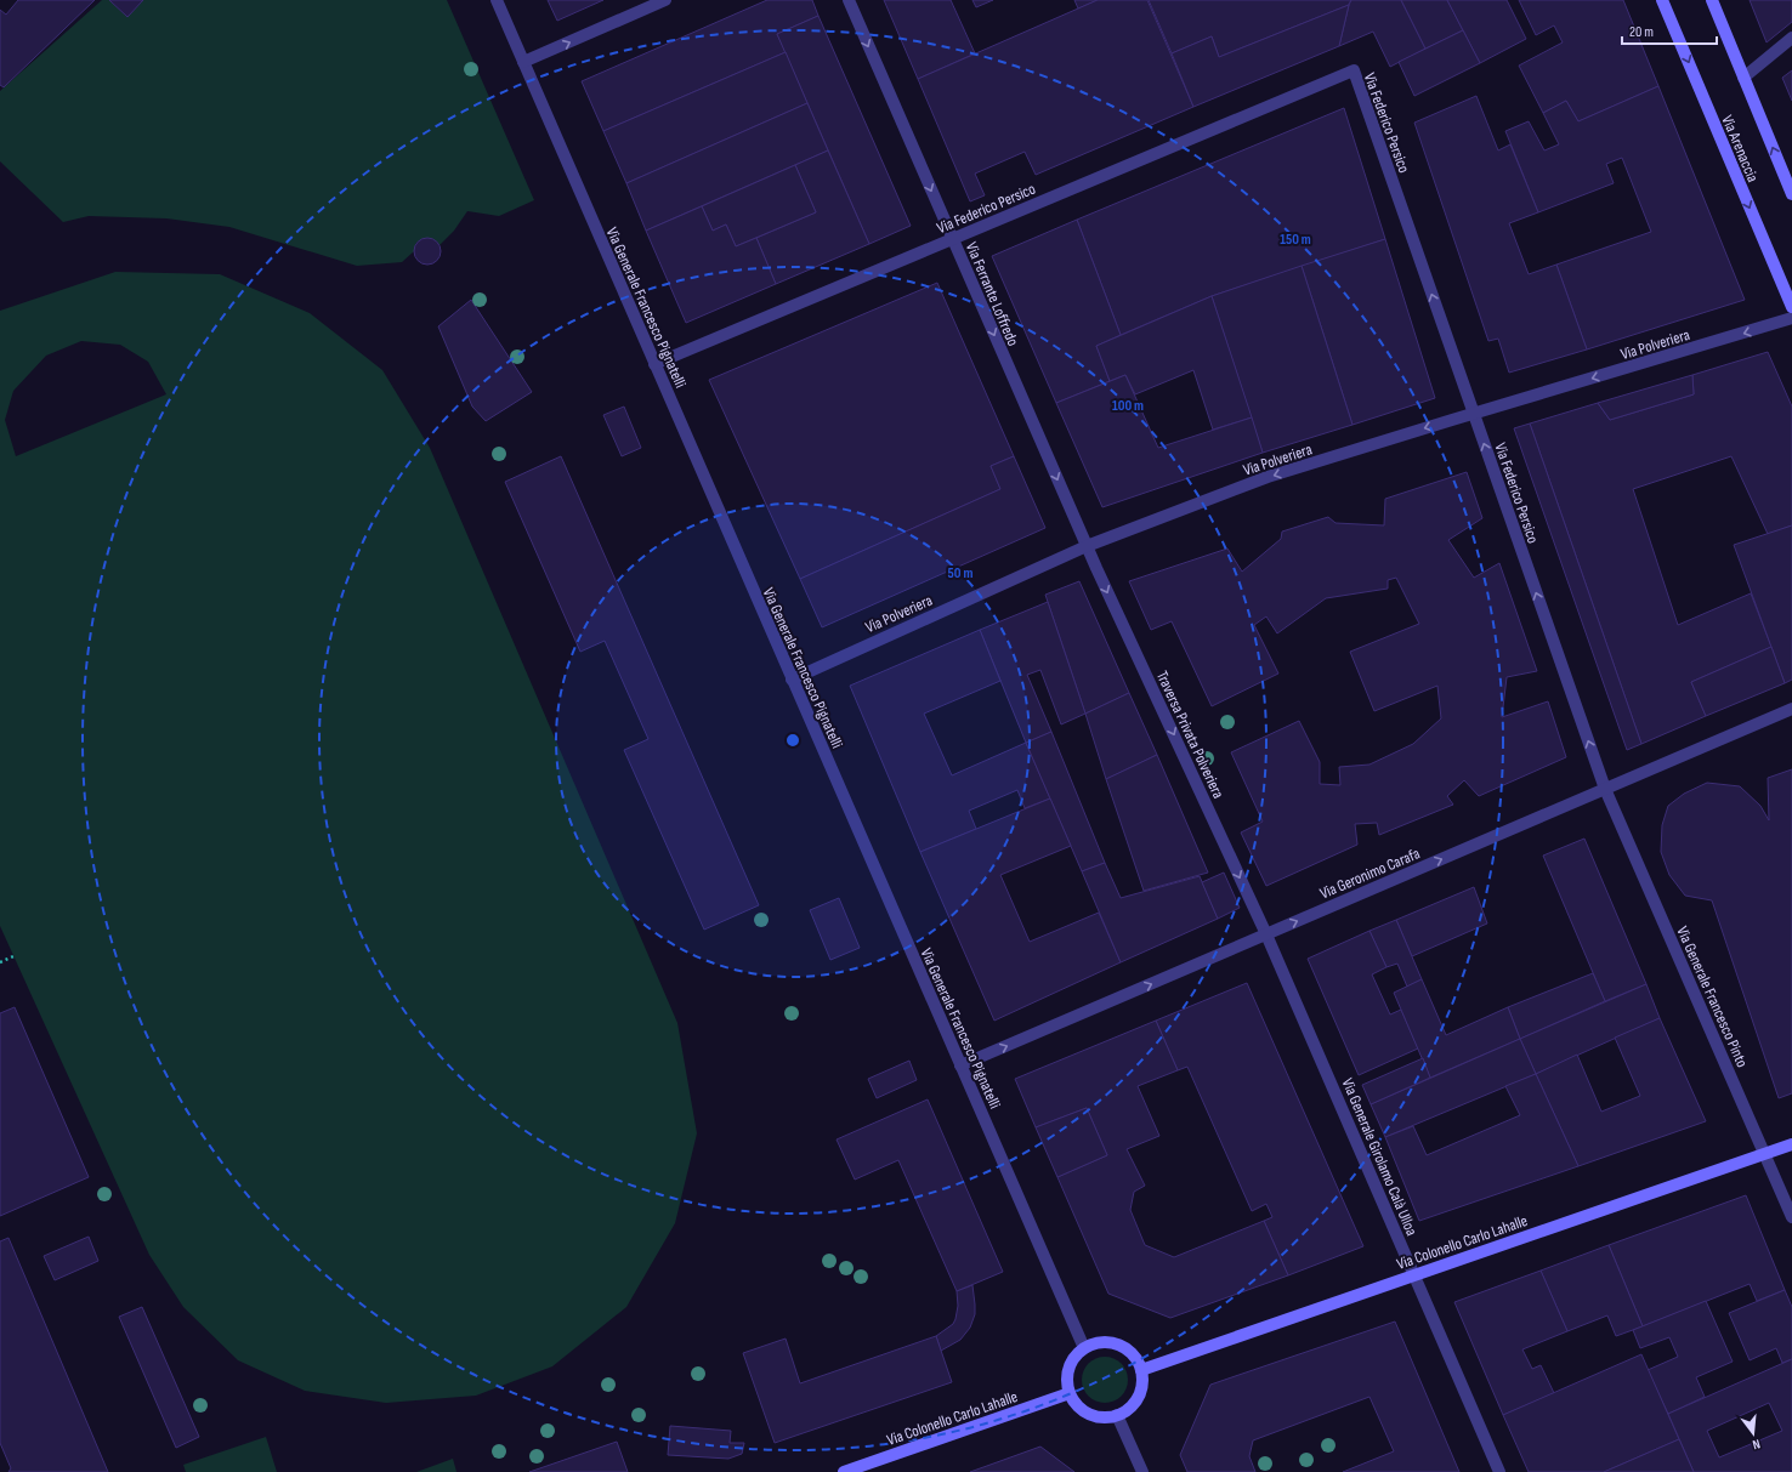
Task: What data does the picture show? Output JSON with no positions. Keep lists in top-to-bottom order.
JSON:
{
  "streets": {
    "street": [
      "Via Federico Persico",
      "Via Arenaccia",
      "Via Ferrante Loffredo",
      "Via Generale Francesco Pignatelli",
      "Via Polveriera",
      "Traversa Privata Polveriera",
      "Via Geronimo Carafa",
      "Via Generale Francesco Pinto",
      "Via Generale Girolamo Calà Ulloa",
      "Via Colonello Carlo Lahalle"
    ]
  },
  "crossings": [
    ["Via Federico Persico", "Via Ferrante Loffredo"],
    ["Via Federico Persico", "Via Generale Francesco Pignatelli"],
    ["Via Federico Persico", "Via Polveriera"],
    ["Via Federico Persico", "Via Geronimo Carafa"],
    ["Via Federico Persico", "Via Generale Francesco Pinto"],
    ["Via Ferrante Loffredo", "Via Polveriera"],
    ["Via Ferrante Loffredo", "Traversa Privata Polveriera"],
    ["Via Generale Francesco Pignatelli", "Via Polveriera"],
    ["Via Generale Francesco Pignatelli", "Via Geronimo Carafa"],
    ["Via Generale Francesco Pignatelli", "Via Colonello Carlo Lahalle"],
    ["Via Polveriera", "Traversa Privata Polveriera"],
    ["Traversa Privata Polveriera", "Via Geronimo Carafa"],
    ["Traversa Privata Polveriera", "Via Generale Girolamo Calà Ulloa"],
    ["Via Geronimo Carafa", "Via Generale Francesco Pinto"],
    ["Via Geronimo Carafa", "Via Generale Girolamo Calà Ulloa"],
    ["Via Generale Francesco Pinto", "Via Colonello Carlo Lahalle"],
    ["Via Generale Girolamo Calà Ulloa", "Via Colonello Carlo Lahalle"]
  ],
  "one_way": [
    "Via Ferrante Loffredo",
    "Via Polveriera",
    "Traversa Privata Polveriera",
    "Via Geronimo Carafa"
  ],
  "scale_bar": "20 m",
  "north": "bottom",
  "rings": ["150 m", "100 m", "50 m"]
}
